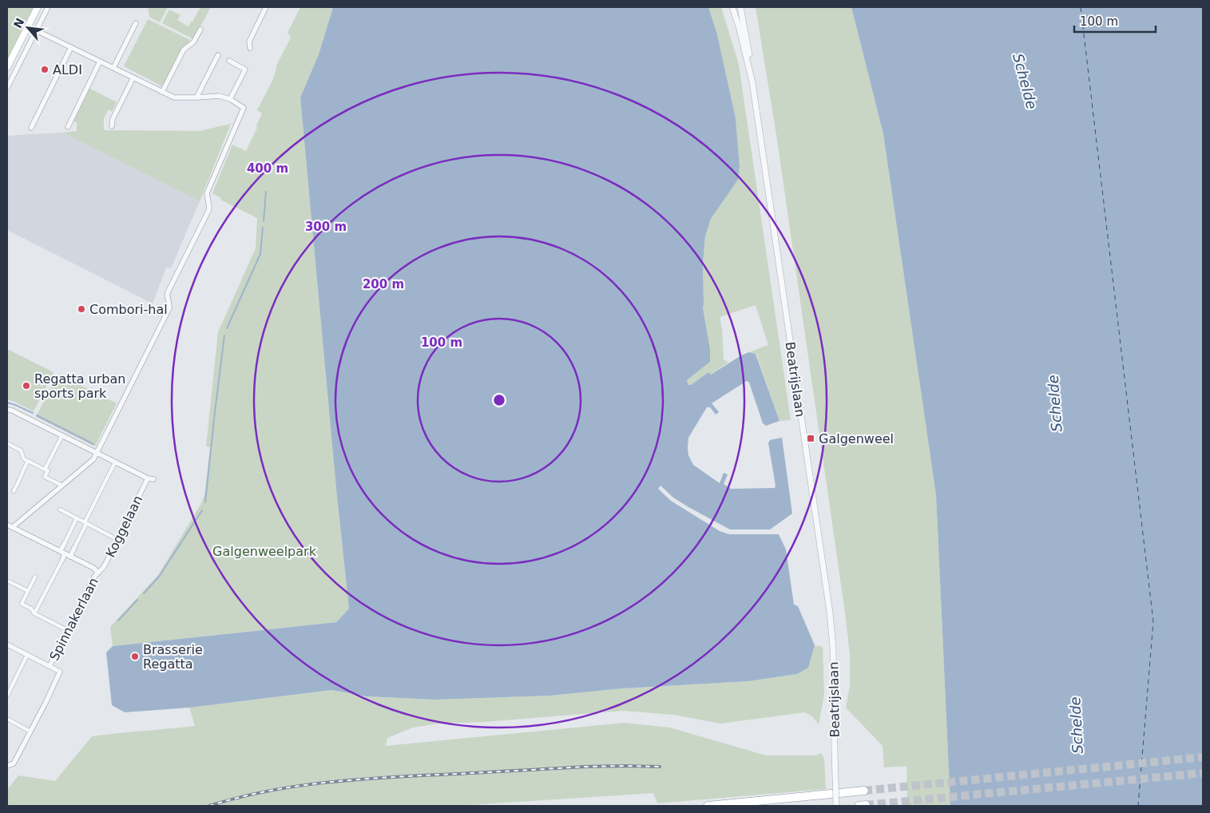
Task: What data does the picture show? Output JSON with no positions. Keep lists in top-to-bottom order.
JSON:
{
  "streets": {
    "street": ["Beatrijslaan", "Koggelaan", "Spinnakerlaan"]
  },
  "crossings": [
    ["Koggelaan", "Spinnakerlaan"]
  ],
  "water": ["Schelde"],
  "parks": ["Galgenweelpark"],
  "places": {
    "other": [
      "ALDI",
      "Combori-hal",
      "Regatta urban sports park",
      "Brasserie Regatta"
    ],
    "transit": ["Galgenweel"]
  },
  "scale_bar": "100 m",
  "north": "top left",
  "rings": [
    "400 m",
    "300 m",
    "200 m",
    "100 m"
  ]
}
